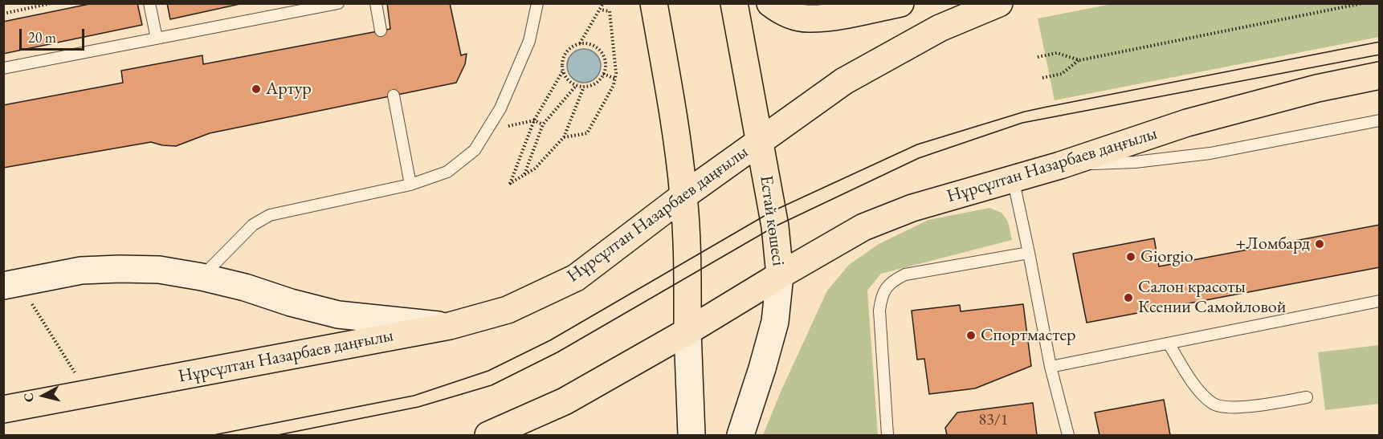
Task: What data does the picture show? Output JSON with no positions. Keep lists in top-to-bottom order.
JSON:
{
  "streets": {
    "main road": ["Нұрсұлтан Назарбаев даңғылы", "Естай көшесі"]
  },
  "crossings": [
    ["Нұрсұлтан Назарбаев даңғылы", "Естай көшесі"]
  ],
  "places": [
    "Артур",
    "+Ломбард",
    "Giorgio",
    "Салон красоты Ксении Самойловой",
    "Спортмастер"
  ],
  "house_numbers": ["83/1"],
  "scale_bar": "20 m",
  "north": "left"
}
